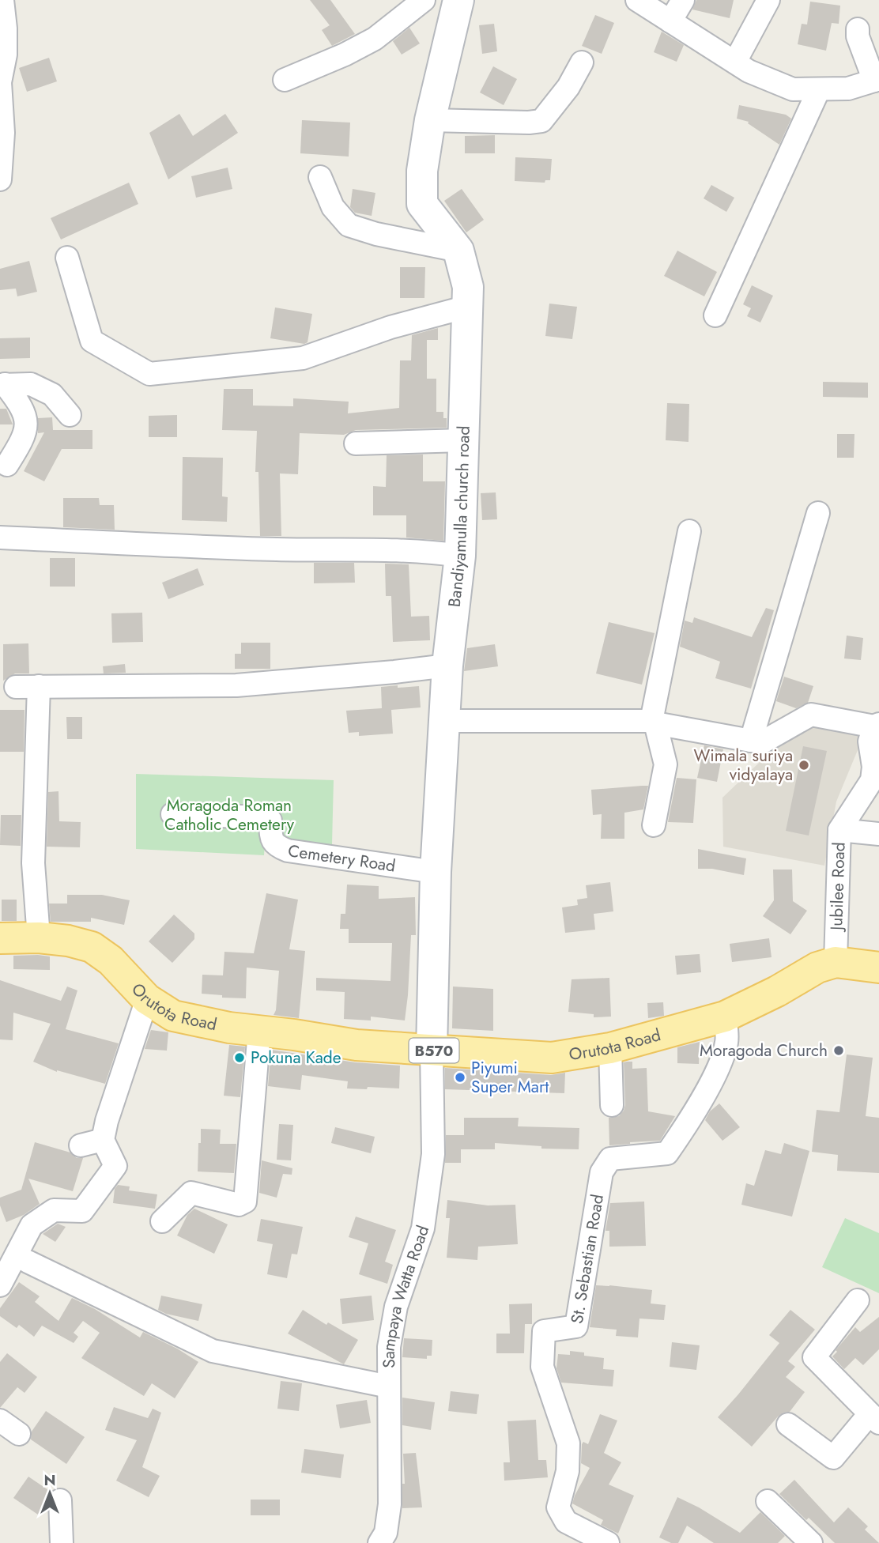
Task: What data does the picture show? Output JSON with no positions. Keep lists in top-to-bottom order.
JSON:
{
  "streets": {
    "main road": ["Orutota Road", "B570"],
    "street": [
      "Bandiyamulla church road",
      "Cemetery Road",
      "Jubilee Road",
      "St. Sebastian Road",
      "Sampaya Watta Road"
    ]
  },
  "crossings": [
    ["Bandiyamulla church road", "Cemetery Road"],
    ["Bandiyamulla church road", "Orutota Road"],
    ["Bandiyamulla church road", "Sampaya Watta Road"],
    ["Jubilee Road", "Orutota Road"],
    ["Orutota Road", "St. Sebastian Road"],
    ["Orutota Road", "Sampaya Watta Road"]
  ],
  "parks": ["Moragoda Roman Catholic Cemetery"],
  "places": [
    "Wimala suriya vidyalaya",
    "Moragoda Church",
    "Pokuna Kade",
    "Piyumi Super Mart"
  ],
  "north": "top"
}
